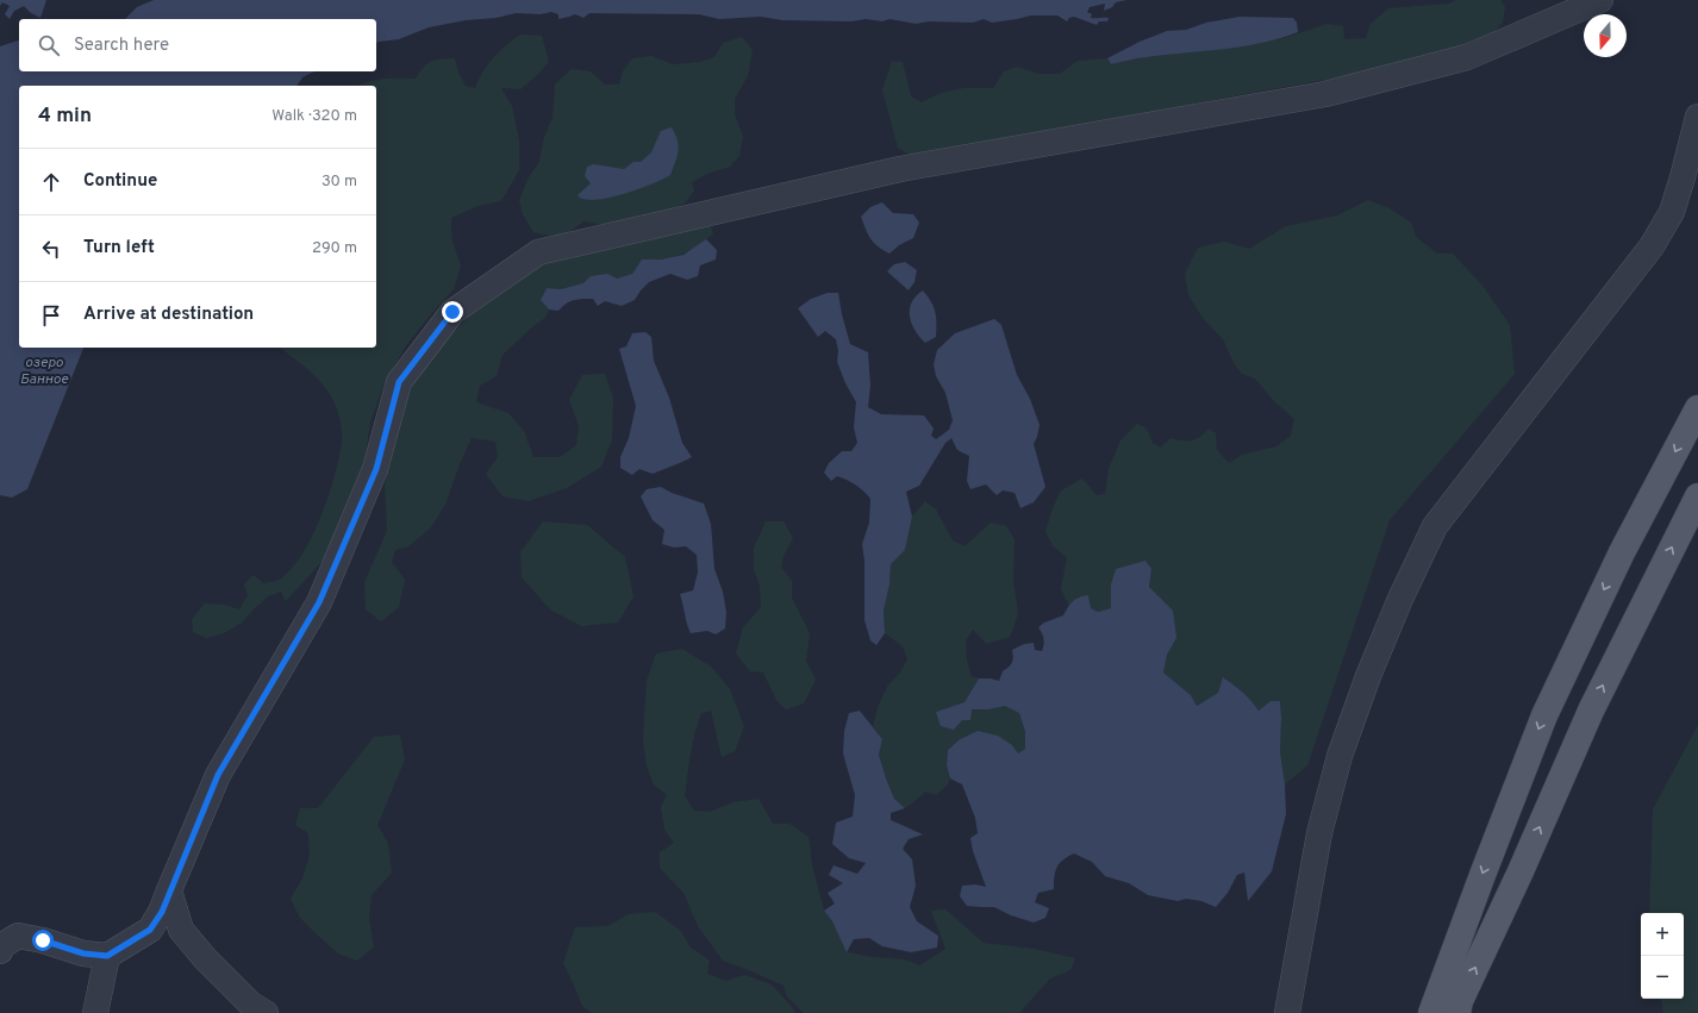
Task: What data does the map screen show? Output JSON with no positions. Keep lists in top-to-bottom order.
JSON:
{
  "water": ["озеро Банное"],
  "north": "bottom",
  "page": {
    "search": "Search here",
    "heading": ["4 min", "Walk · 320 m"],
    "list": [
      ["Continue", "30 m"],
      ["Turn left", "290 m"],
      "Arrive at destination"
    ],
    "map_buttons": ["+", "−"]
  }
}
